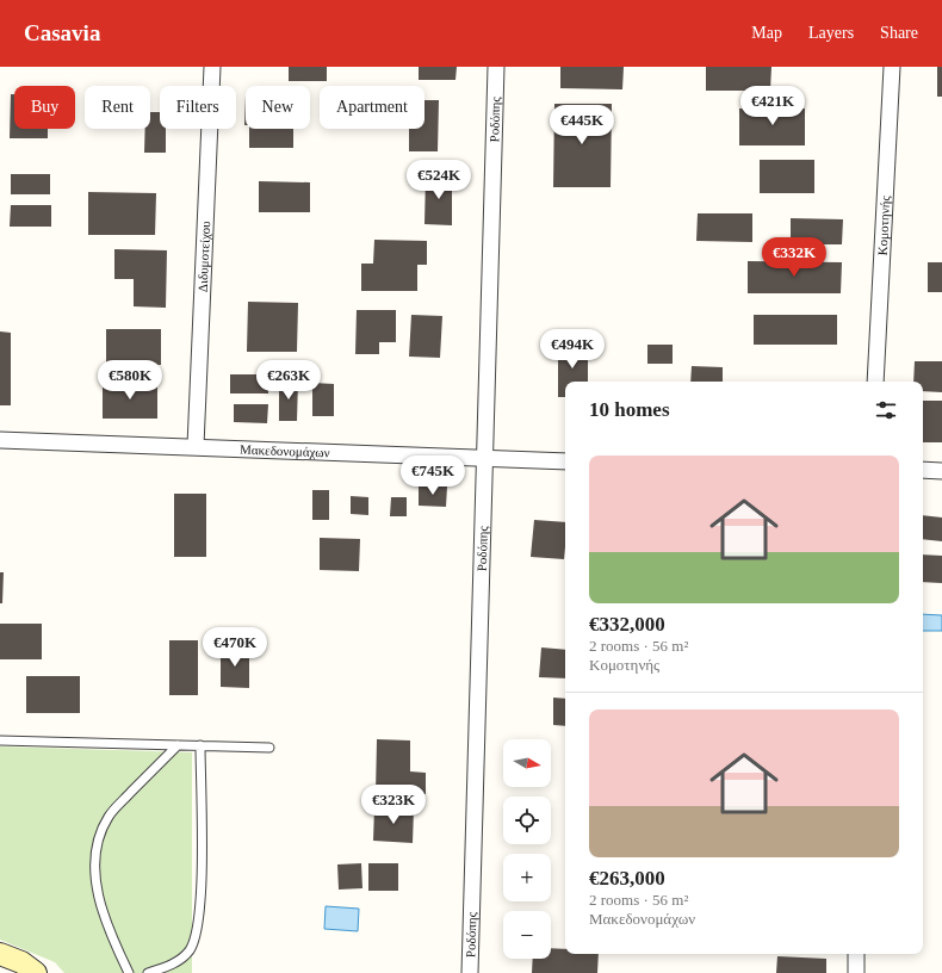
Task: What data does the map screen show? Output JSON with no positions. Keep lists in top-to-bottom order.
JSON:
{
  "streets": {
    "street": [
      "Ροδόπης",
      "Κομοτηνής",
      "Διδυμοτείχου",
      "Μακεδονομάχων"
    ]
  },
  "crossings": [
    ["Ροδόπης", "Μακεδονομάχων"],
    ["Διδυμοτείχου", "Μακεδονομάχων"]
  ],
  "north": "right",
  "page": {
    "header": "Casavia",
    "nav": ["Map", "Layers", "Share"],
    "price": [
      "€421K",
      "€445K",
      "€524K",
      "€332K",
      "€494K",
      "€580K",
      "€263K",
      "€745K",
      "€470K",
      "€323K"
    ],
    "chip": [
      "Buy",
      "Rent",
      "Filters",
      "New",
      "Apartment"
    ],
    "heading": "10 homes",
    "list": [
      {
        "name": "€332,000",
        "note": "2 rooms · 56 m² · Κομοτηνής"
      },
      {
        "name": "€263,000",
        "note": "2 rooms · 56 m² · Μακεδονομάχων"
      }
    ],
    "map_buttons": ["+", "−"]
  }
}
